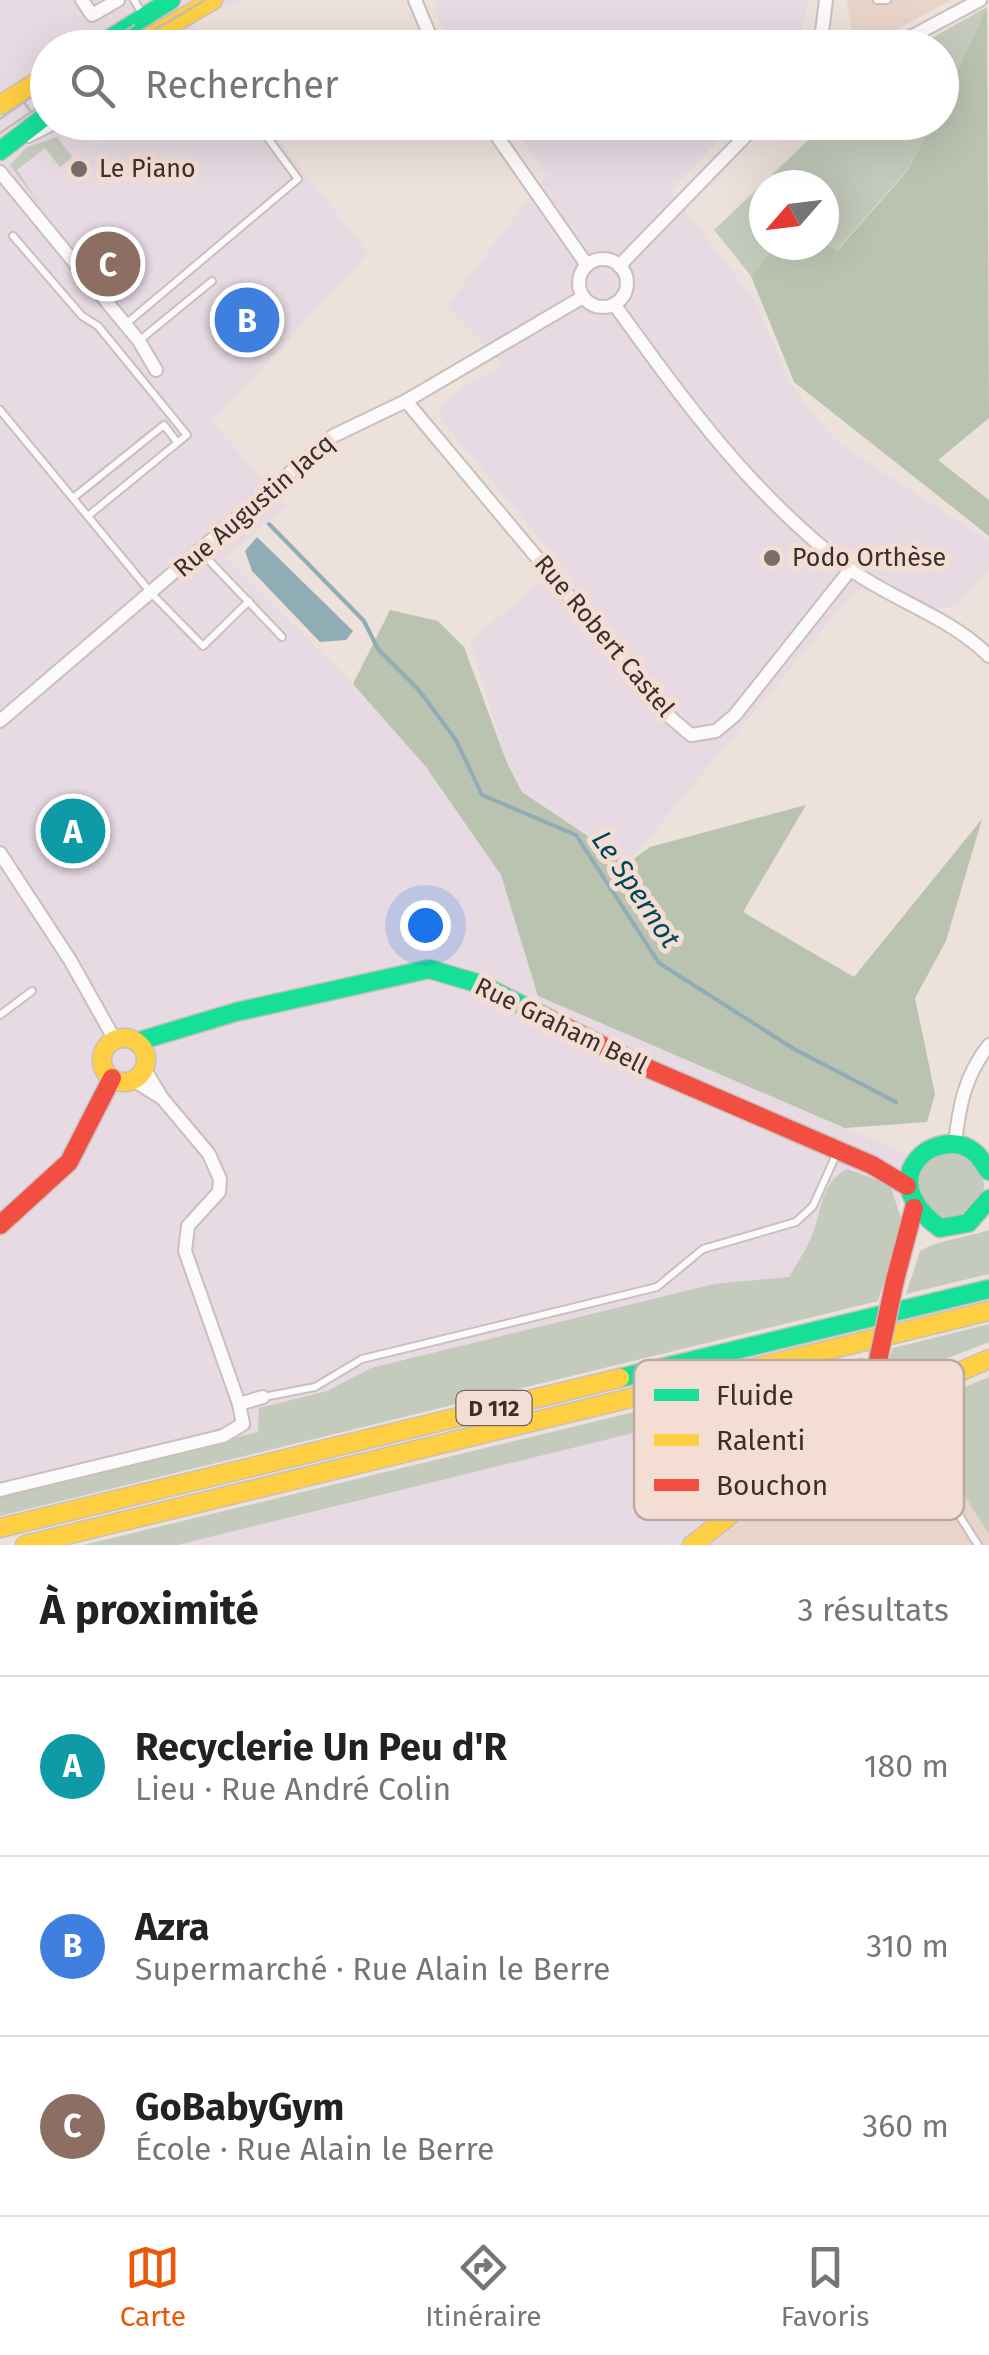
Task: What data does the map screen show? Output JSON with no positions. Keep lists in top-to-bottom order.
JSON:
{
  "streets": {
    "main road": ["Rue Graham Bell", "D 112"],
    "street": ["Rue Augustin Jacq", "Rue Robert Castel"]
  },
  "crossings": [
    ["Rue Augustin Jacq", "Rue Robert Castel"]
  ],
  "water": ["Le Spernot"],
  "places": ["Le Piano", "Podo Orthèse"],
  "legend": ["Fluide", "Ralenti", "Bouchon"],
  "north": "bottom left",
  "page": {
    "search": "Rechercher",
    "pins": ["C", "B", "A"],
    "heading": ["À proximité", "3 résultats"],
    "list": [
      {
        "mark": "A",
        "name": "Recyclerie Un Peu d'R",
        "note": "Lieu · Rue André Colin",
        "value": "180 m"
      },
      {
        "mark": "B",
        "name": "Azra",
        "note": "Supermarché · Rue Alain le Berre",
        "value": "310 m"
      },
      {
        "mark": "C",
        "name": "GoBabyGym",
        "note": "École · Rue Alain le Berre",
        "value": "360 m"
      }
    ],
    "nav": ["Carte", "Itinéraire", "Favoris"]
  }
}
